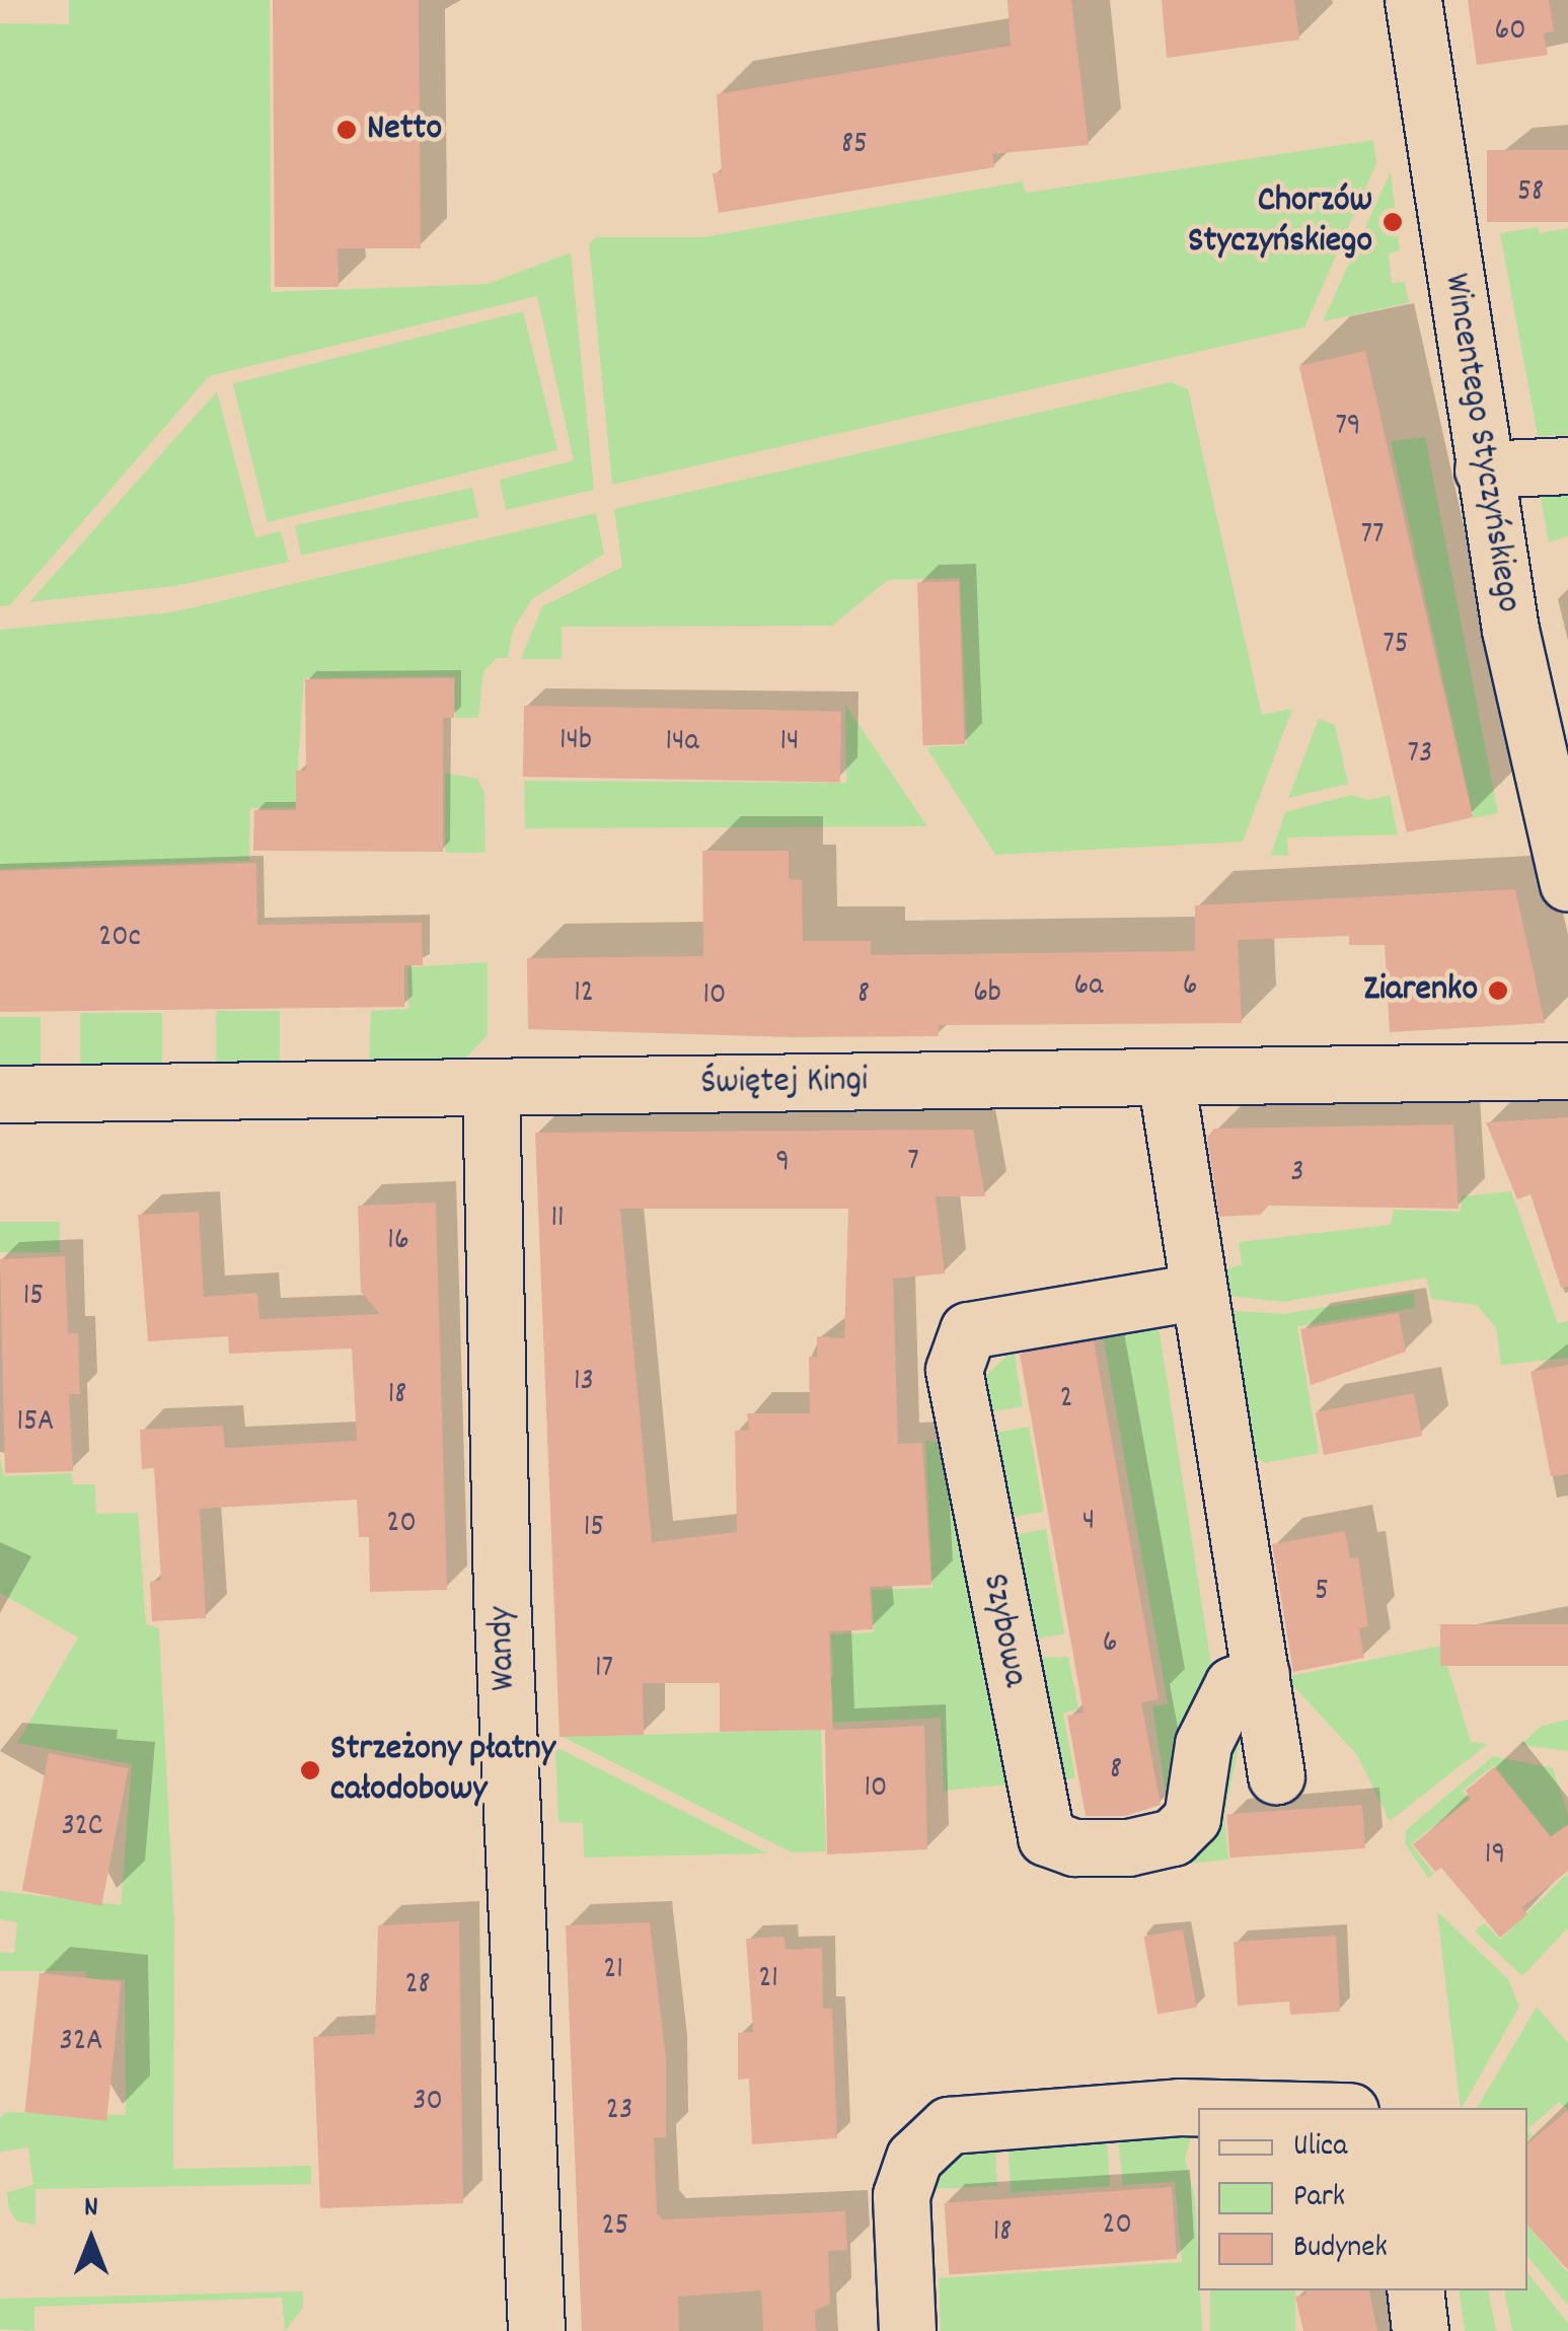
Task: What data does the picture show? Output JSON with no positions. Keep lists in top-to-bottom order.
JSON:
{
  "streets": {
    "street": [
      "Wincentego Styczyńskiego",
      "Świętej Kingi",
      "Szybowa",
      "Wandy"
    ]
  },
  "crossings": [
    ["Świętej Kingi", "Wandy"]
  ],
  "places": [
    "Netto",
    "Chorzów Styczyńskiego",
    "Ziarenko",
    "Strzeżony płatny całodobowy"
  ],
  "house_numbers": [
    "60",
    "85",
    "58",
    "79",
    "77",
    "75",
    "14b",
    "14a",
    "14",
    "73",
    "20c",
    "6a",
    "6",
    "12",
    "6b",
    "8",
    "10",
    "7",
    "9",
    "3",
    "11",
    "16",
    "15",
    "13",
    "18",
    "2",
    "15A",
    "4",
    "20",
    "15",
    "5",
    "6",
    "17",
    "8",
    "10",
    "32C",
    "19",
    "21",
    "21",
    "28",
    "32A",
    "30",
    "23",
    "20",
    "25",
    "18"
  ],
  "legend": ["Ulica", "Park", "Budynek"],
  "north": "top"
}
